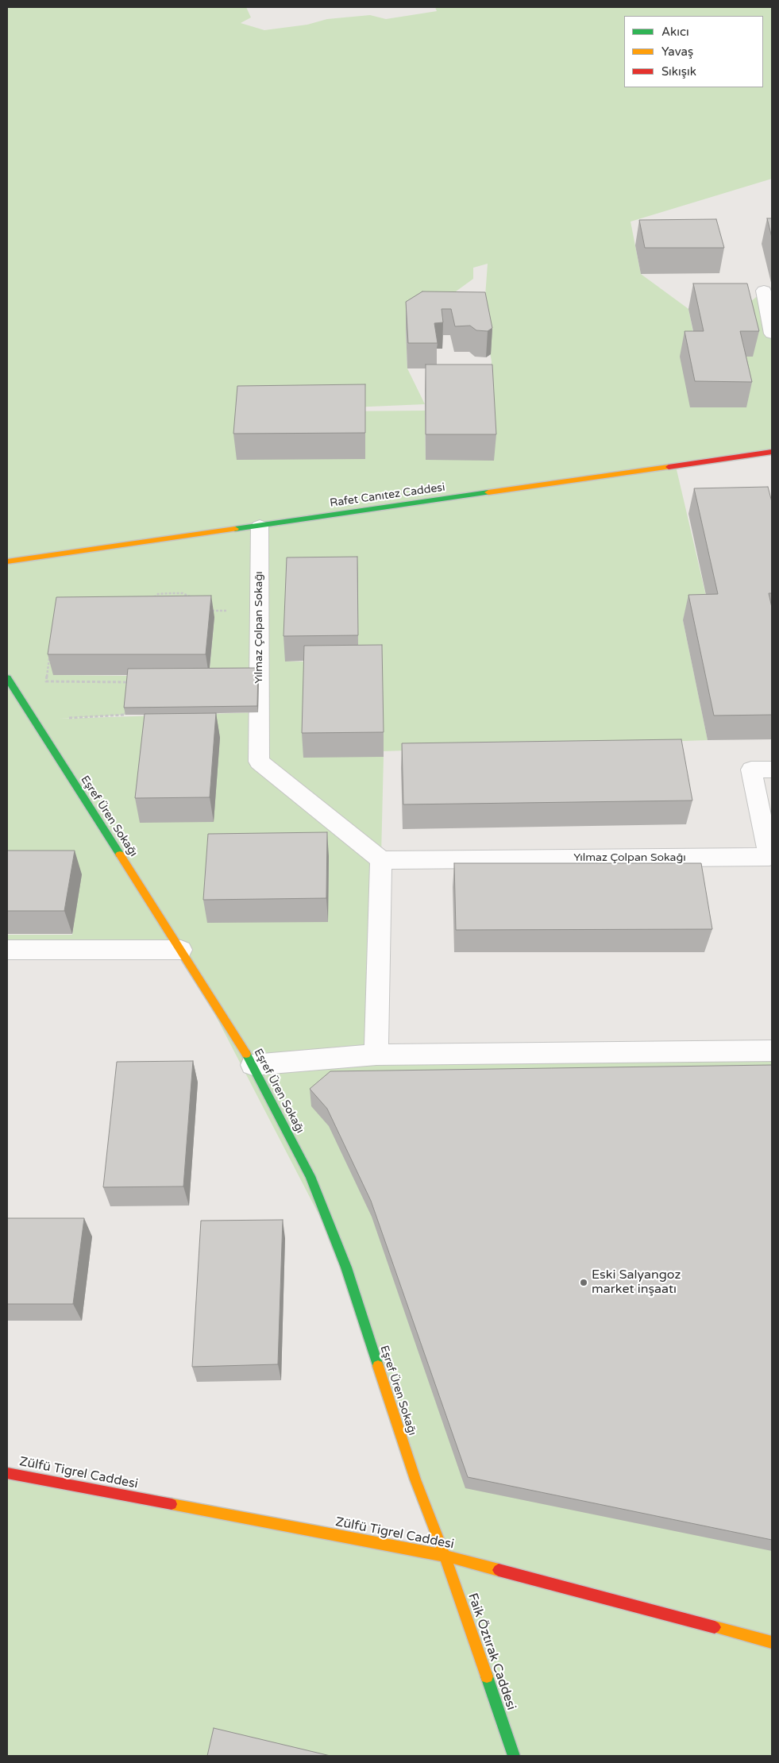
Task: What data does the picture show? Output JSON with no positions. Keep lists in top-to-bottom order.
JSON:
{
  "streets": {
    "street": [
      "Rafet Canıtez Caddesi",
      "Yılmaz Çolpan Sokağı",
      "Eşref Üren Sokağı",
      "Zülfü Tigrel Caddesi",
      "Faik Öztırak Caddesi"
    ]
  },
  "crossings": [
    ["Rafet Canıtez Caddesi", "Yılmaz Çolpan Sokağı"],
    ["Eşref Üren Sokağı", "Zülfü Tigrel Caddesi"],
    ["Eşref Üren Sokağı", "Faik Öztırak Caddesi"],
    ["Zülfü Tigrel Caddesi", "Faik Öztırak Caddesi"]
  ],
  "places": ["Eski Salyangoz market inşaatı"],
  "legend": ["Akıcı", "Yavaş", "Sıkışık"]
}
